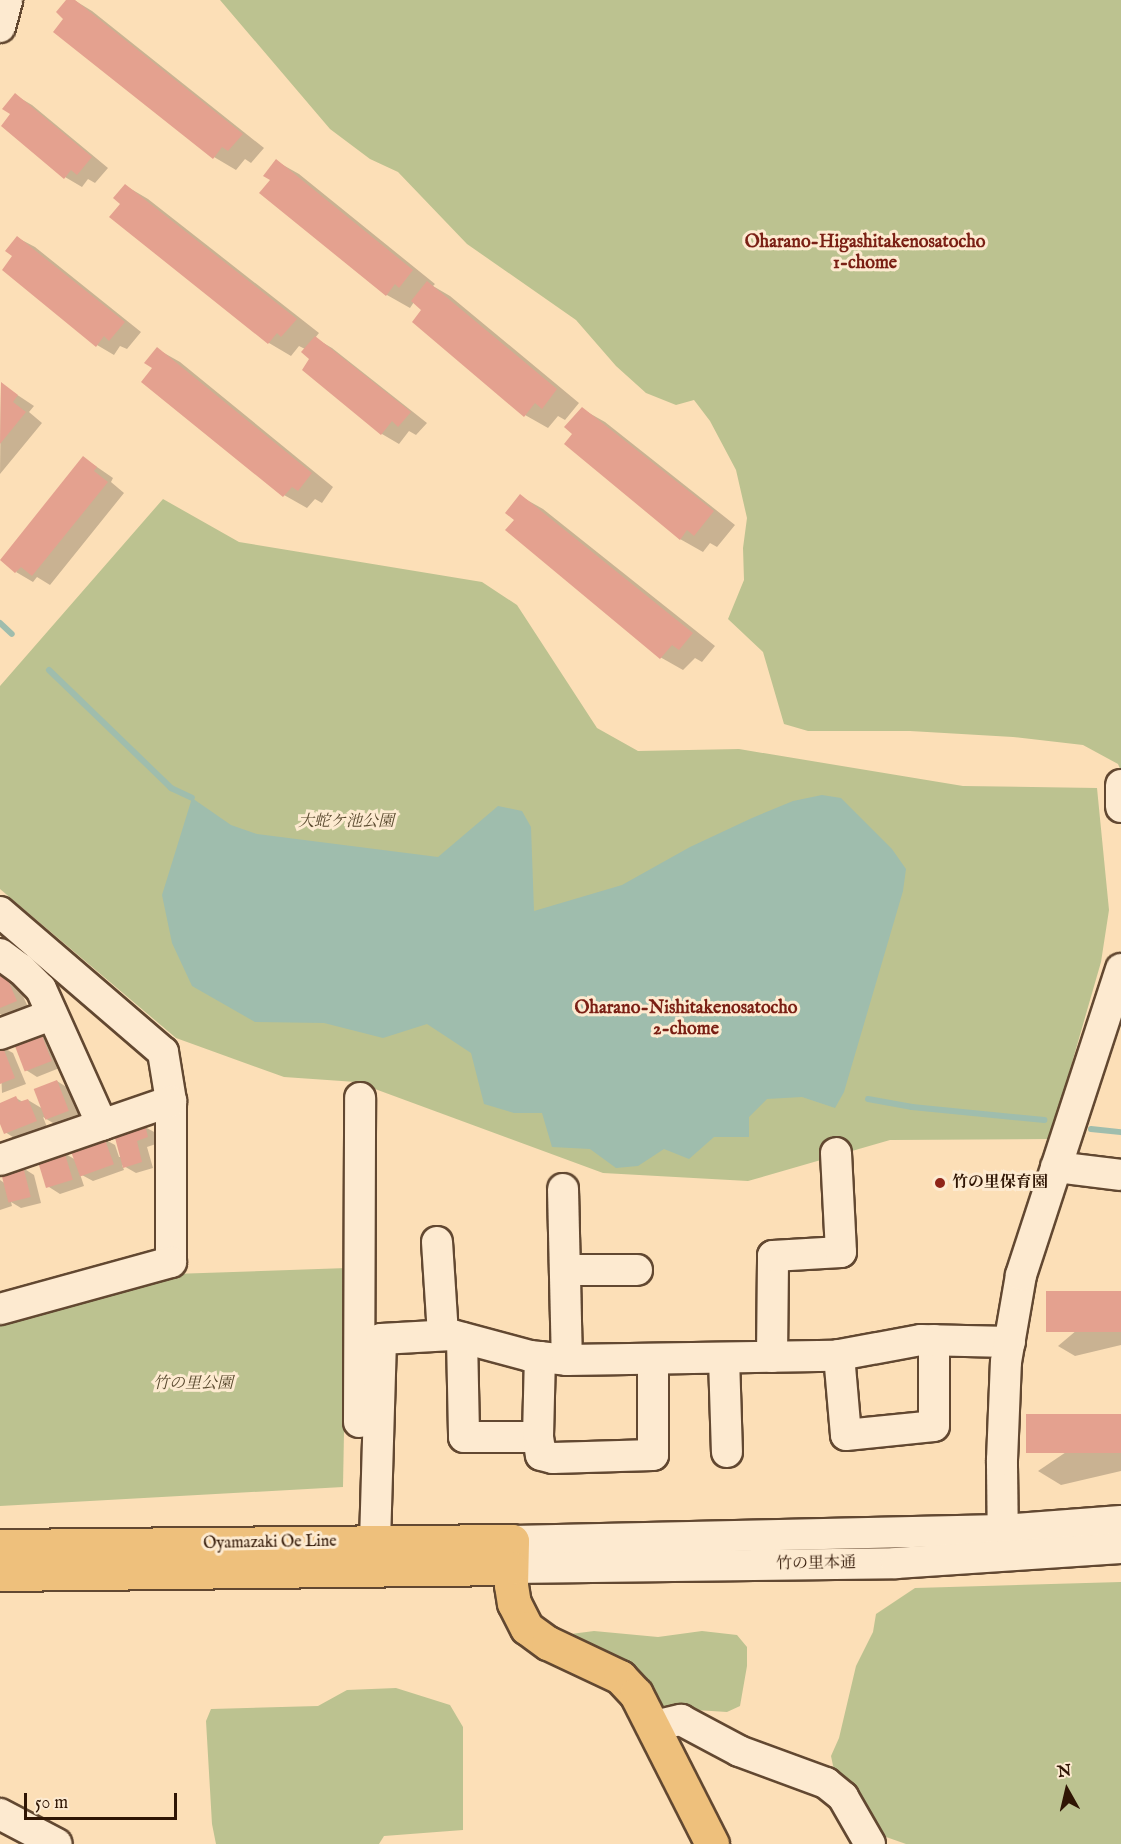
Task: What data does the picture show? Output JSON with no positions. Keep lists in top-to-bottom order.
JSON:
{
  "streets": {
    "main road": ["Oyamazaki Oe Line"],
    "street": ["竹の里本通"]
  },
  "crossings": [
    ["Oyamazaki Oe Line", "竹の里本通"]
  ],
  "districts": ["Oharano-Higashitakenosatocho 1-chome", "Oharano-Nishitakenosatocho 2-chome"],
  "parks": ["大蛇ケ池公園", "竹の里公園"],
  "places": ["竹の里保育園"],
  "scale_bar": "50 m",
  "north": "top"
}
